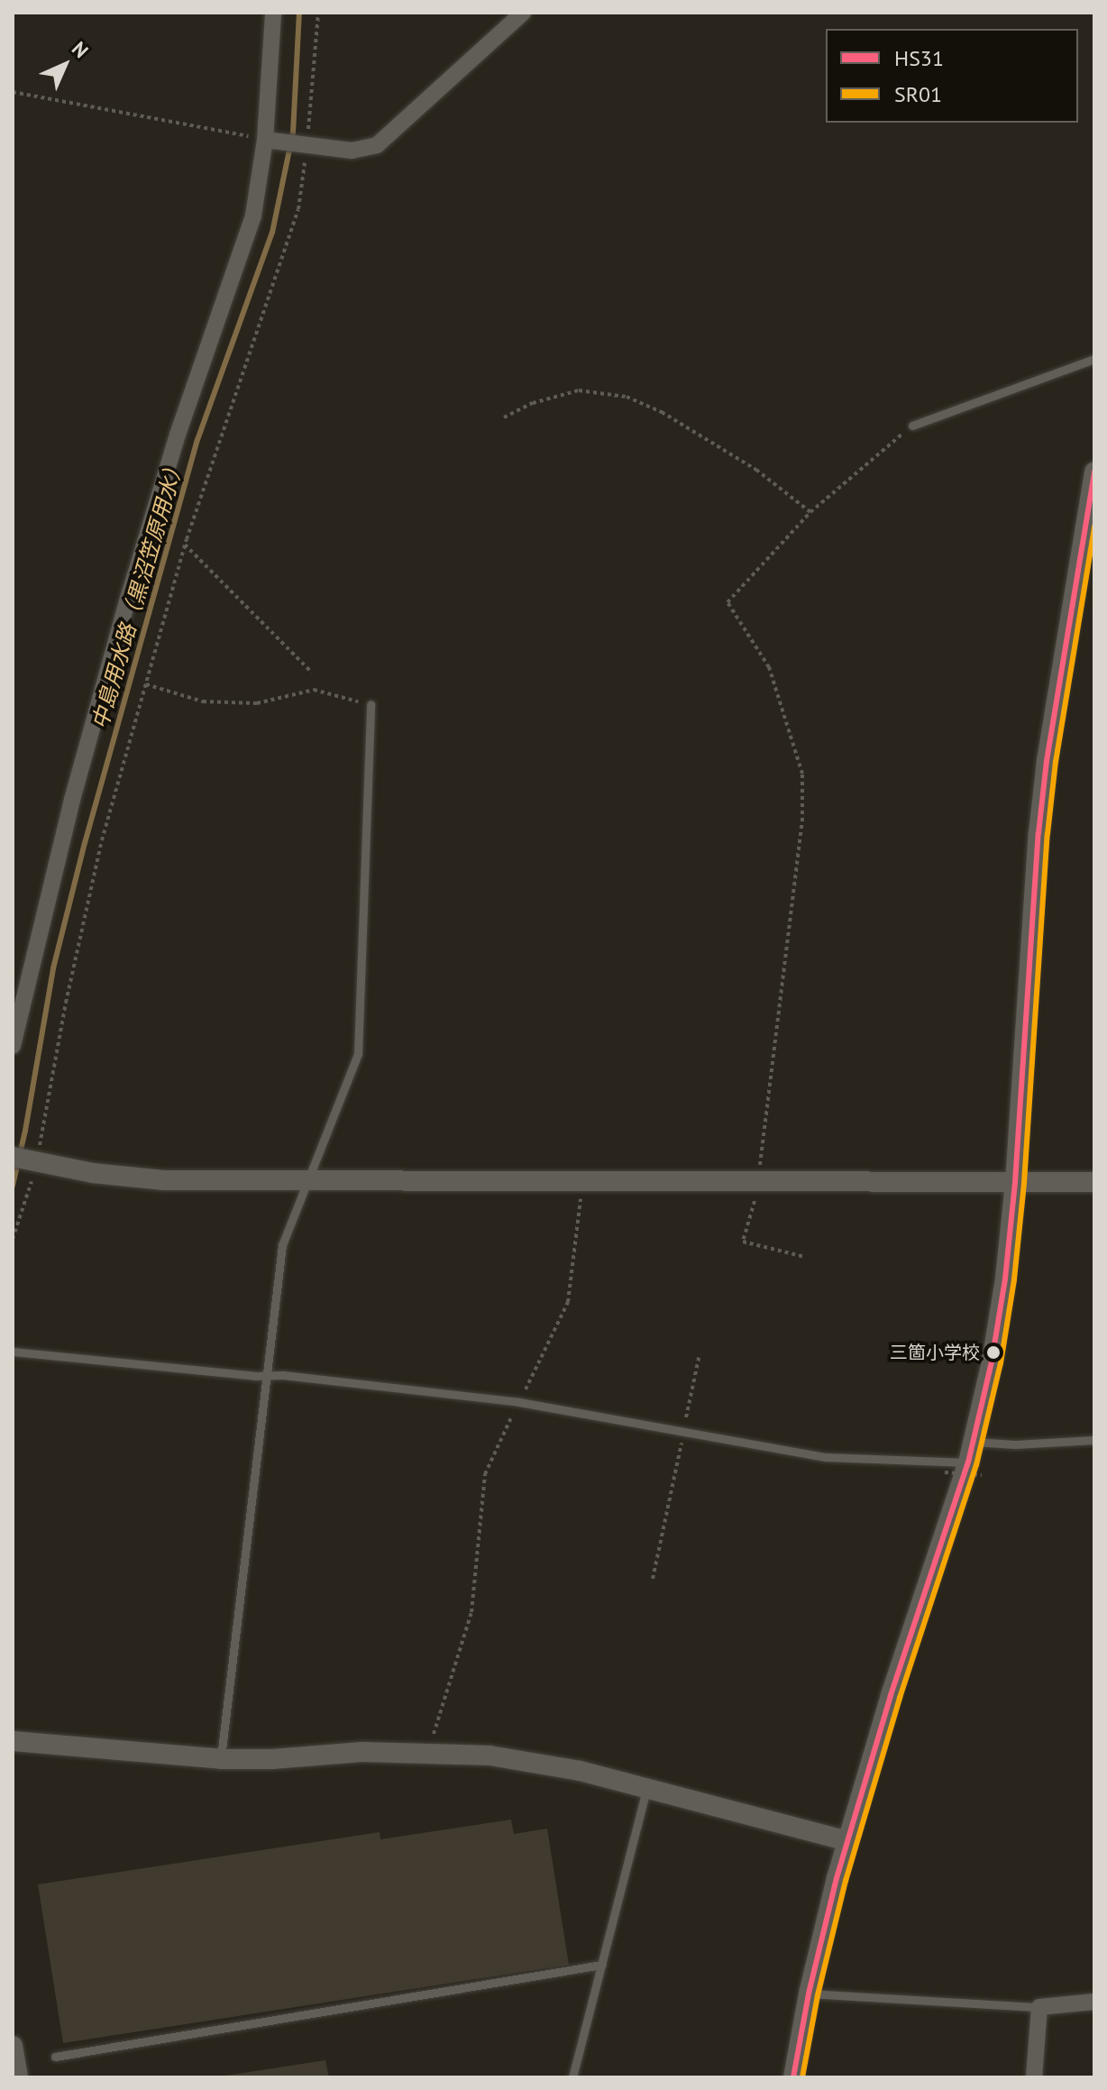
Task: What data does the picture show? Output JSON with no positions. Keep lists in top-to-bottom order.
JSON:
{
  "water": ["中島用水路（黒沼笠原用水）"],
  "places": ["三箇小学校"],
  "lines": ["transit line HS31", "transit line SR01"],
  "legend": ["HS31", "SR01"],
  "north": "top right"
}
